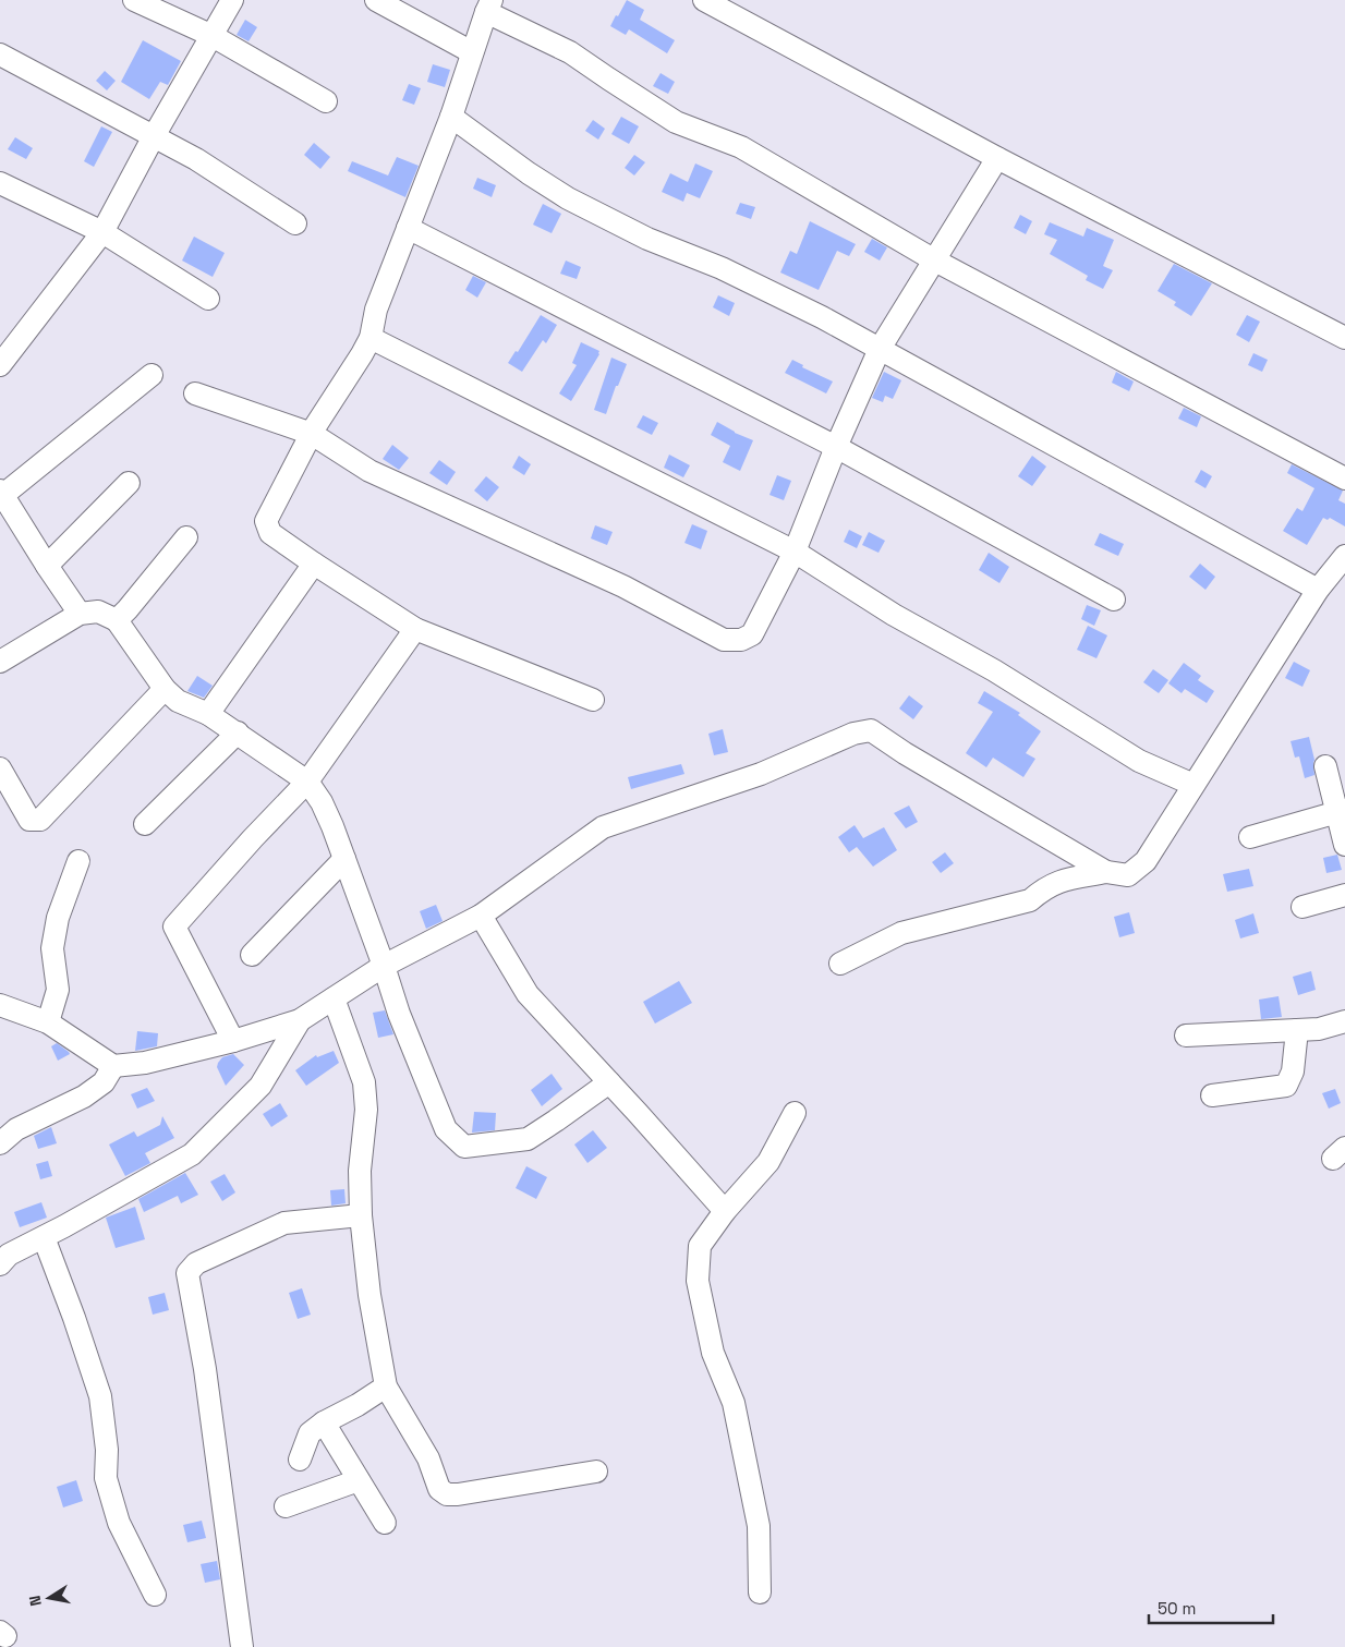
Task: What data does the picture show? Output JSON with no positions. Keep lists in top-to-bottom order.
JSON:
{
  "scale_bar": "50 m",
  "north": "left"
}
